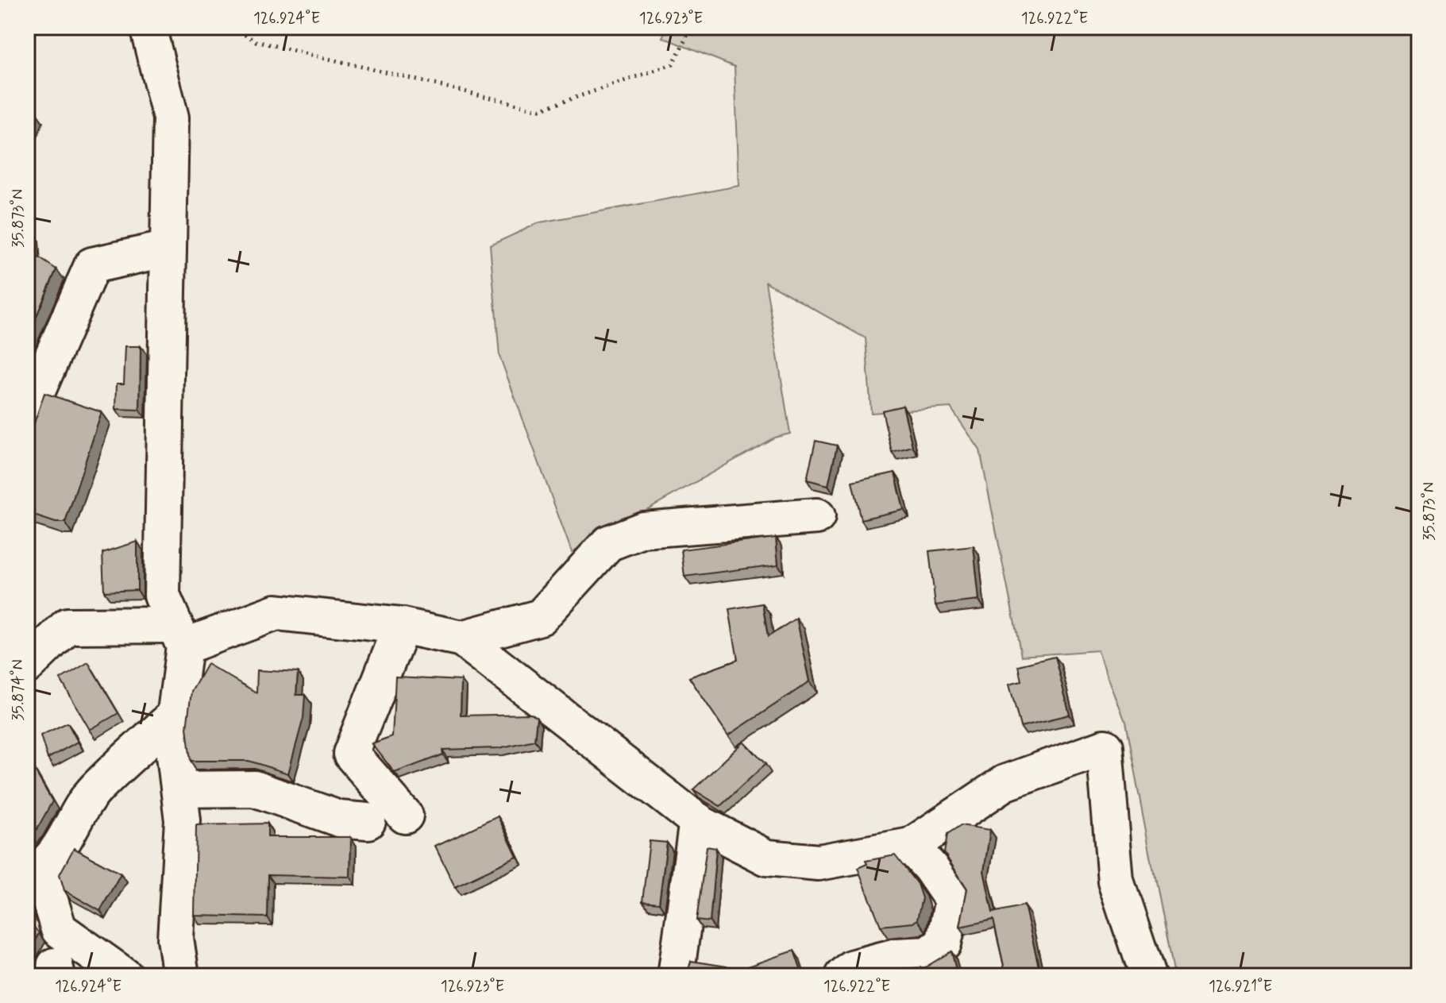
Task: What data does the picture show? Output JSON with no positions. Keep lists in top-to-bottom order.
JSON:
{
  "coordinates": [
    "126.924°E",
    "126.923°E",
    "126.922°E",
    "35.873°N",
    "35.874°N",
    "126.921°E"
  ]
}
